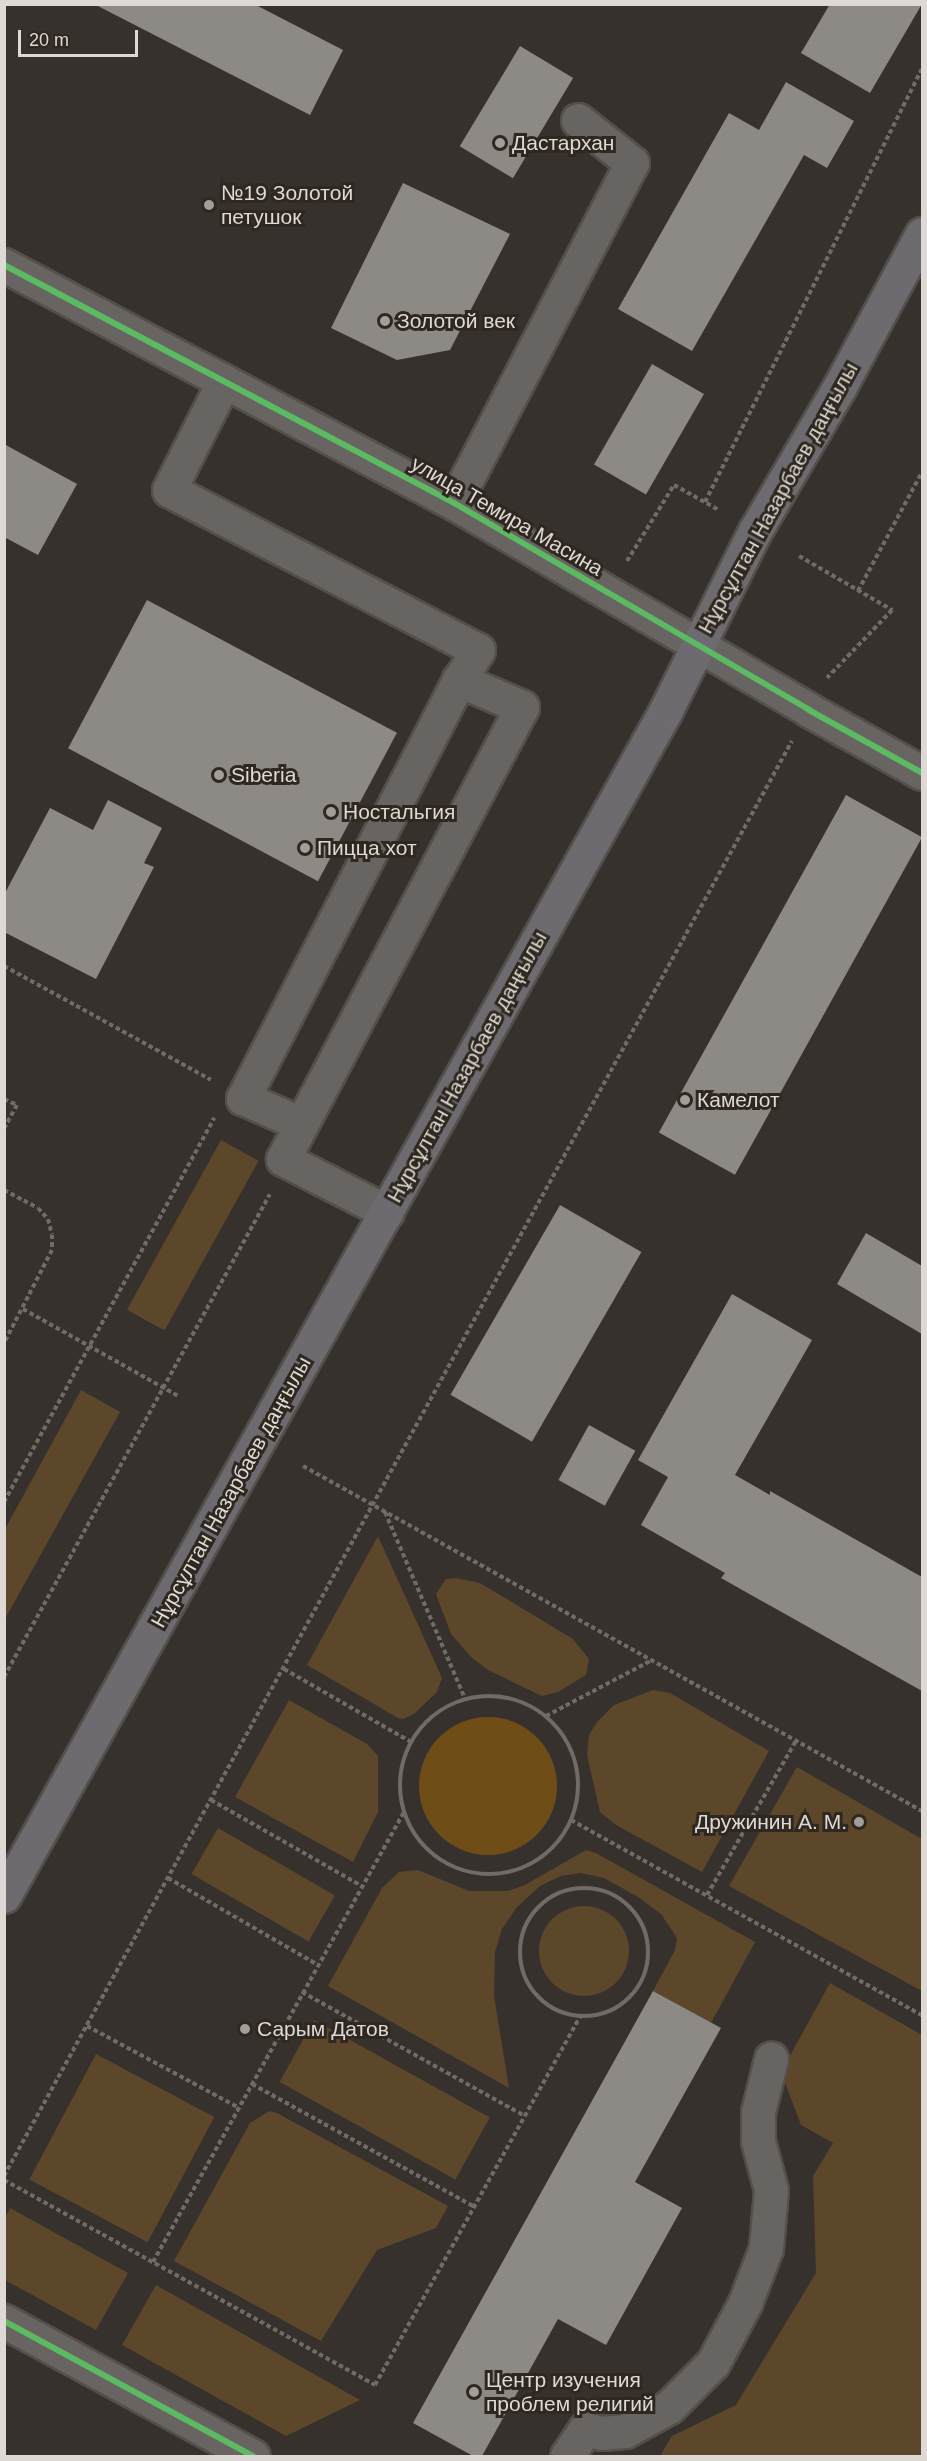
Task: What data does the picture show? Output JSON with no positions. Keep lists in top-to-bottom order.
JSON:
{
  "streets": {
    "main road": ["Нұрсұлтан Назарбаев даңғылы"],
    "street": ["улица Темира Масина"]
  },
  "crossings": [
    ["Нұрсұлтан Назарбаев даңғылы", "улица Темира Масина"]
  ],
  "places": [
    "Дастархан",
    "№19 Золотой петушок",
    "Золотой век",
    "Siberia",
    "Ностальгия",
    "Пицца хот",
    "Камелот",
    "Дружинин А. М.",
    "Сарым Датов",
    "Центр изучения проблем религий"
  ],
  "scale_bar": "20 m"
}
